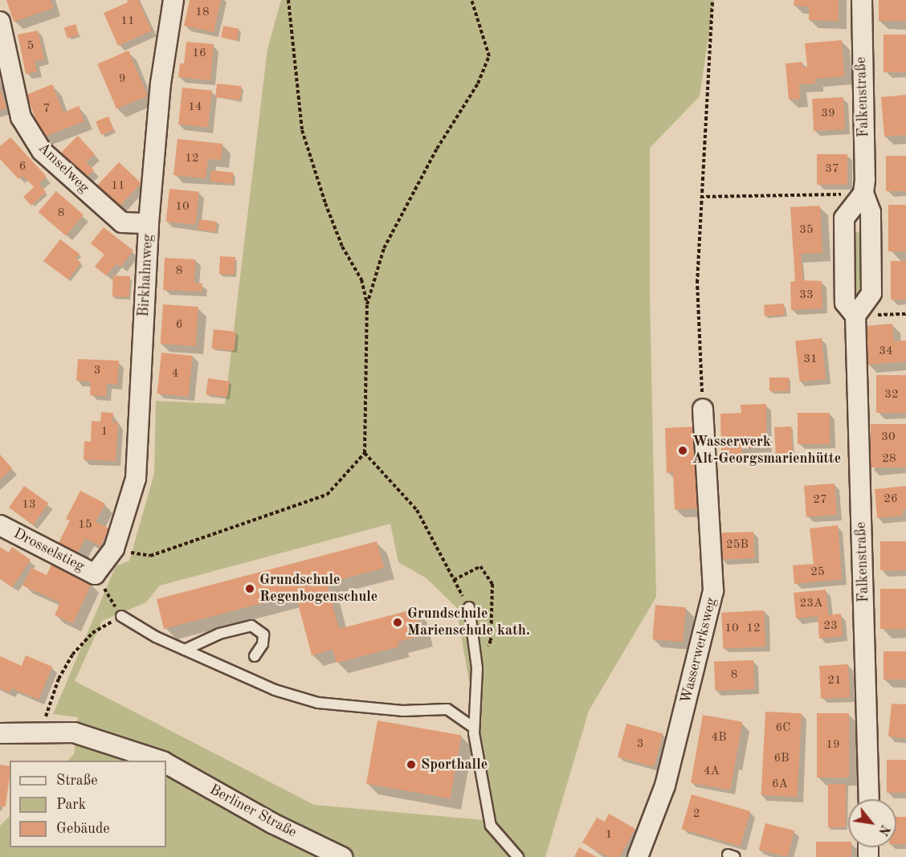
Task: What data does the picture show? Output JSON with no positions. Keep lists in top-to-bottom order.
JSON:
{
  "streets": {
    "street": [
      "Falkenstraße",
      "Amselweg",
      "Birkhahnweg",
      "Drosselstieg",
      "Wasserwerksweg",
      "Berliner Straße"
    ]
  },
  "crossings": [
    ["Amselweg", "Birkhahnweg"],
    ["Birkhahnweg", "Drosselstieg"]
  ],
  "places": [
    "Wasserwerk Alt-Georgsmarienhütte",
    "Grundschule Regenbogenschule",
    "Grundschule Marienschule kath.",
    "Sporthalle"
  ],
  "house_numbers": [
    "18",
    "11",
    "5",
    "16",
    "9",
    "14",
    "7",
    "39",
    "12",
    "6",
    "37",
    "11",
    "10",
    "8",
    "35",
    "8",
    "33",
    "6",
    "34",
    "31",
    "3",
    "4",
    "32",
    "1",
    "30",
    "28",
    "26",
    "27",
    "13",
    "15",
    "25B",
    "25",
    "23A",
    "23",
    "10",
    "12",
    "8",
    "21",
    "6C",
    "4B",
    "3",
    "19",
    "6B",
    "4A",
    "6A",
    "2",
    "1"
  ],
  "legend": ["Straße", "Park", "Gebäude"],
  "north": "bottom right"
}
